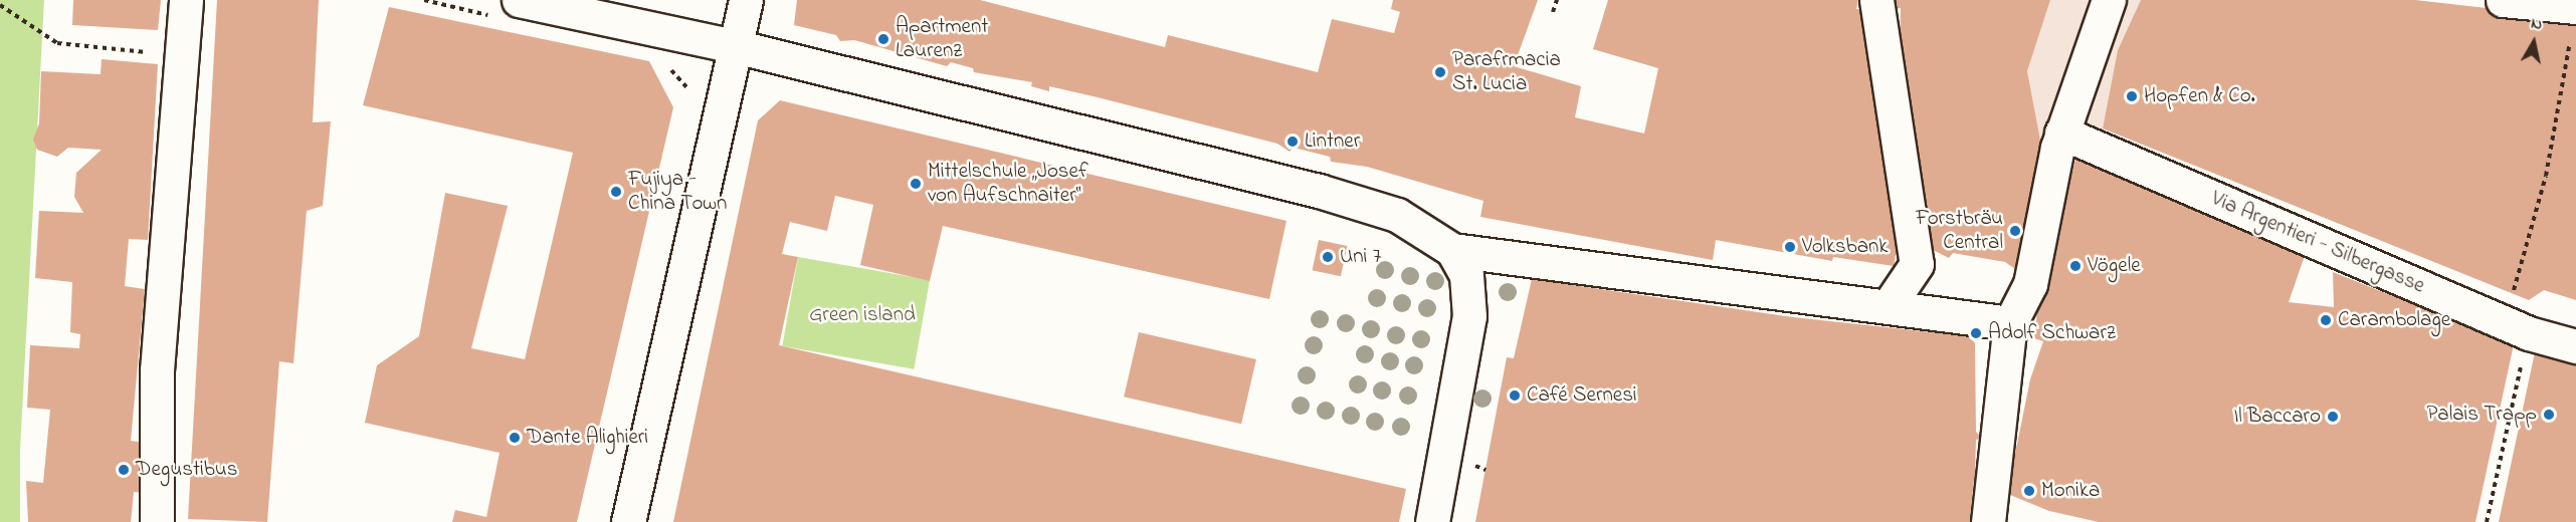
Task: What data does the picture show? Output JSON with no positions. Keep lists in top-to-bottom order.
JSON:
{
  "streets": {
    "street": ["Via Argentieri - Silbergasse"]
  },
  "parks": ["Green island"],
  "places": [
    "Apartment Laurenz",
    "Parafrmacia St. Lucia",
    "Hopfen & Co.",
    "Lintner",
    "Mittelschule „Josef von Aufschnaiter“",
    "Fujiya - China Town",
    "Forstbräu Central",
    "Volksbank",
    "Uni 7",
    "Vögele",
    "Carambolage",
    "Adolf Schwarz",
    "Café Sernesi",
    "Palais Trapp",
    "Il Baccaro",
    "Dante Alighieri",
    "Degustibus",
    "Monika"
  ],
  "north": "top"
}
